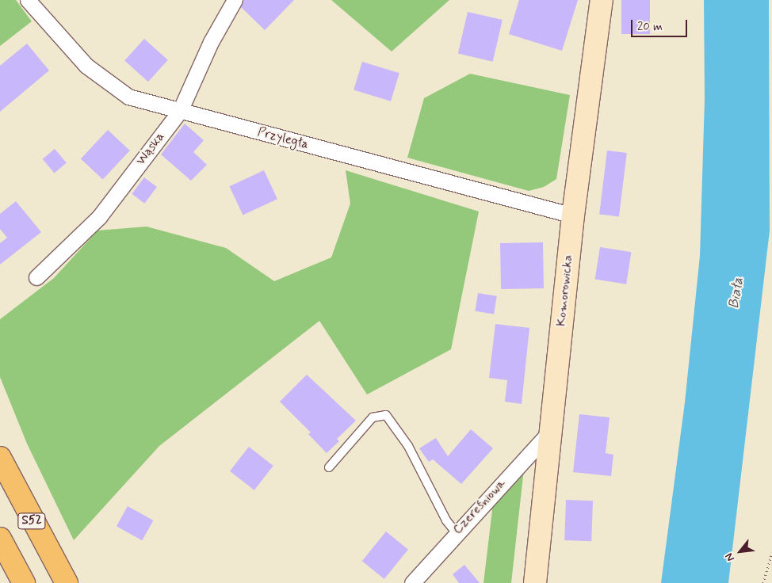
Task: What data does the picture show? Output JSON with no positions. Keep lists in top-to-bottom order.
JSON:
{
  "streets": {
    "highway": ["S52"],
    "street": [
      "Przyległa",
      "Wąska",
      "Komorowicka",
      "Czereśniowa"
    ]
  },
  "crossings": [
    ["Przyległa", "Wąska"],
    ["Przyległa", "Komorowicka"],
    ["Komorowicka", "Czereśniowa"]
  ],
  "water": ["Biała"],
  "scale_bar": "20 m",
  "north": "bottom left"
}
